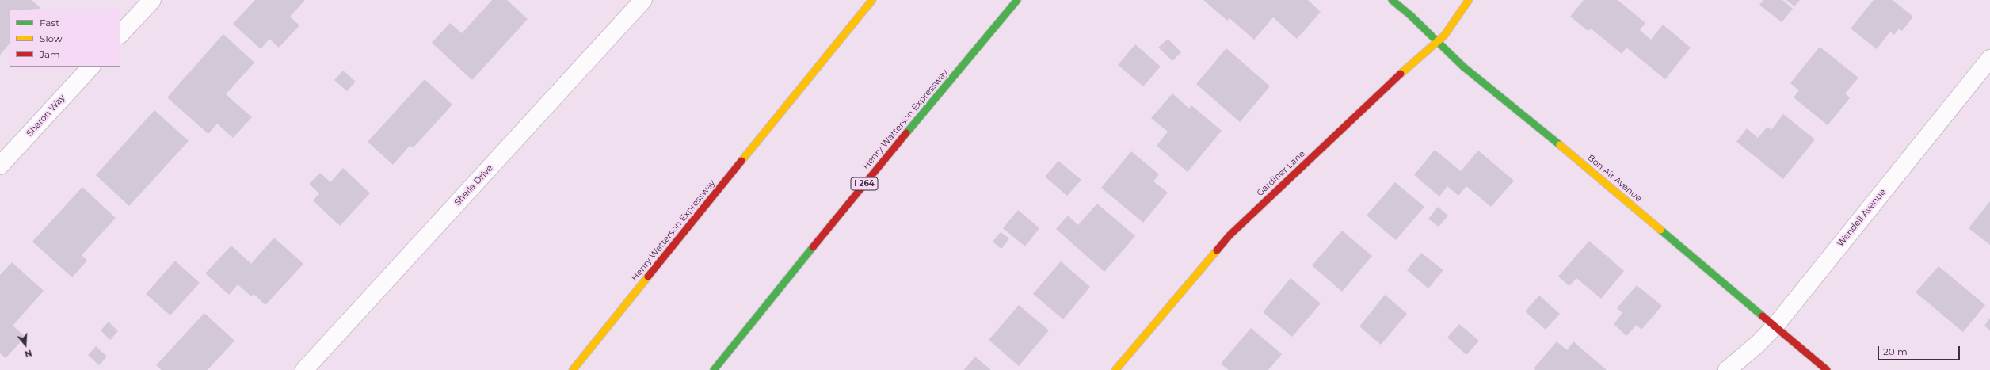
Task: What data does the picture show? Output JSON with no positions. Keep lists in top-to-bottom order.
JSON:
{
  "streets": {
    "main road": [
      "Henry Watterson Expressway",
      "Gardiner Lane",
      "Bon Air Avenue",
      "I 264"
    ],
    "street": ["Sharon Way", "Sheila Drive", "Wendell Avenue"]
  },
  "crossings": [
    ["Gardiner Lane", "Bon Air Avenue"],
    ["Bon Air Avenue", "Wendell Avenue"]
  ],
  "legend": ["Fast", "Slow", "Jam"],
  "scale_bar": "20 m",
  "north": "bottom"
}
